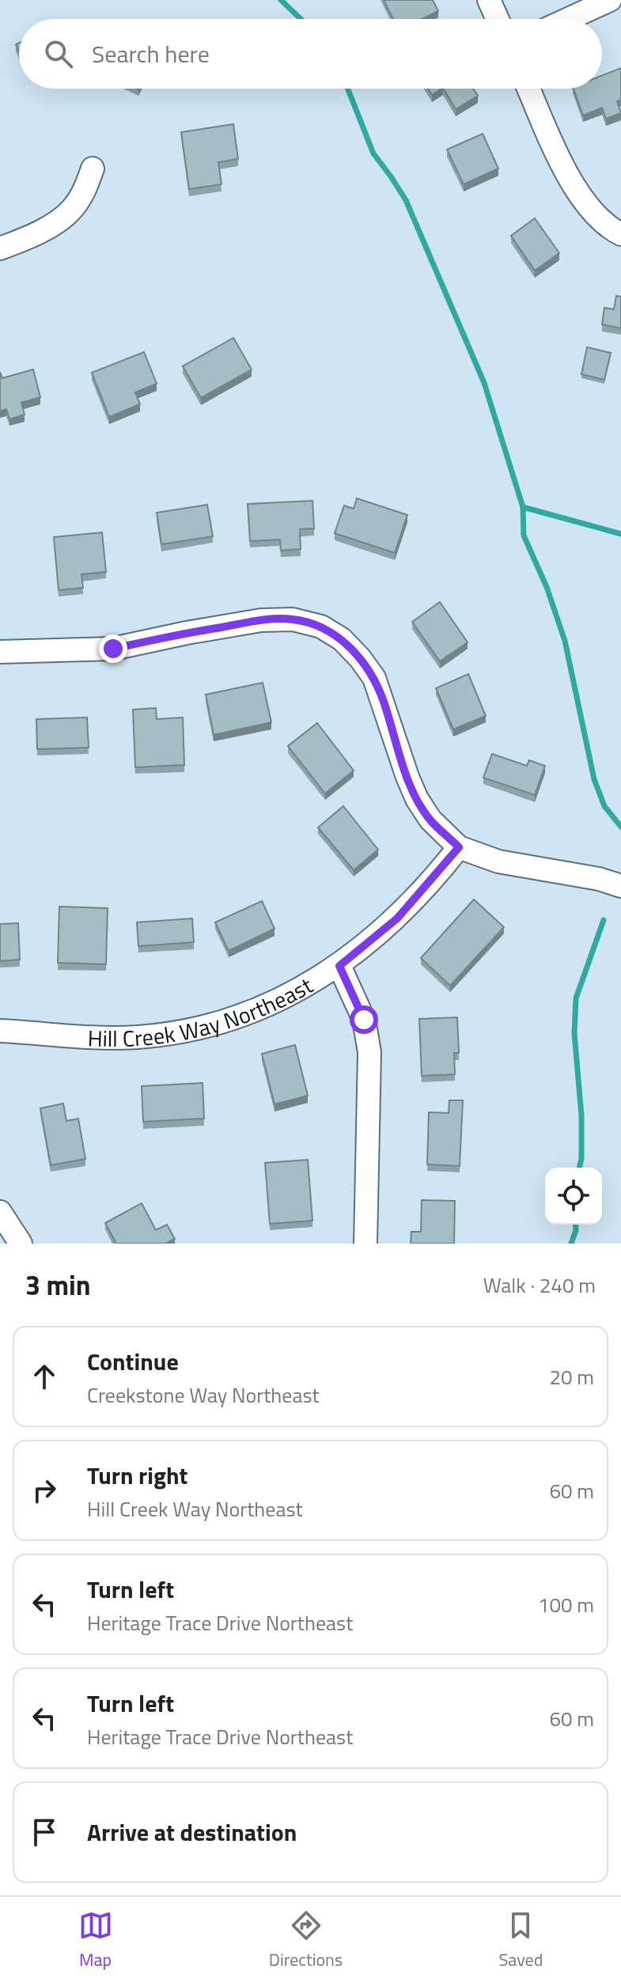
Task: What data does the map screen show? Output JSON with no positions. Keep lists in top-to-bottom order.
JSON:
{
  "streets": {
    "street": ["Hill Creek Way Northeast"]
  },
  "page": {
    "search": "Search here",
    "heading": ["3 min", "Walk · 240 m"],
    "list": [
      ["Continue", "Creekstone Way Northeast", "20 m"],
      ["Turn right", "Hill Creek Way Northeast", "60 m"],
      ["Turn left", "Heritage Trace Drive Northeast", "100 m"],
      ["Turn left", "Heritage Trace Drive Northeast", "60 m"],
      "Arrive at destination"
    ],
    "nav": ["Map", "Directions", "Saved"]
  }
}
